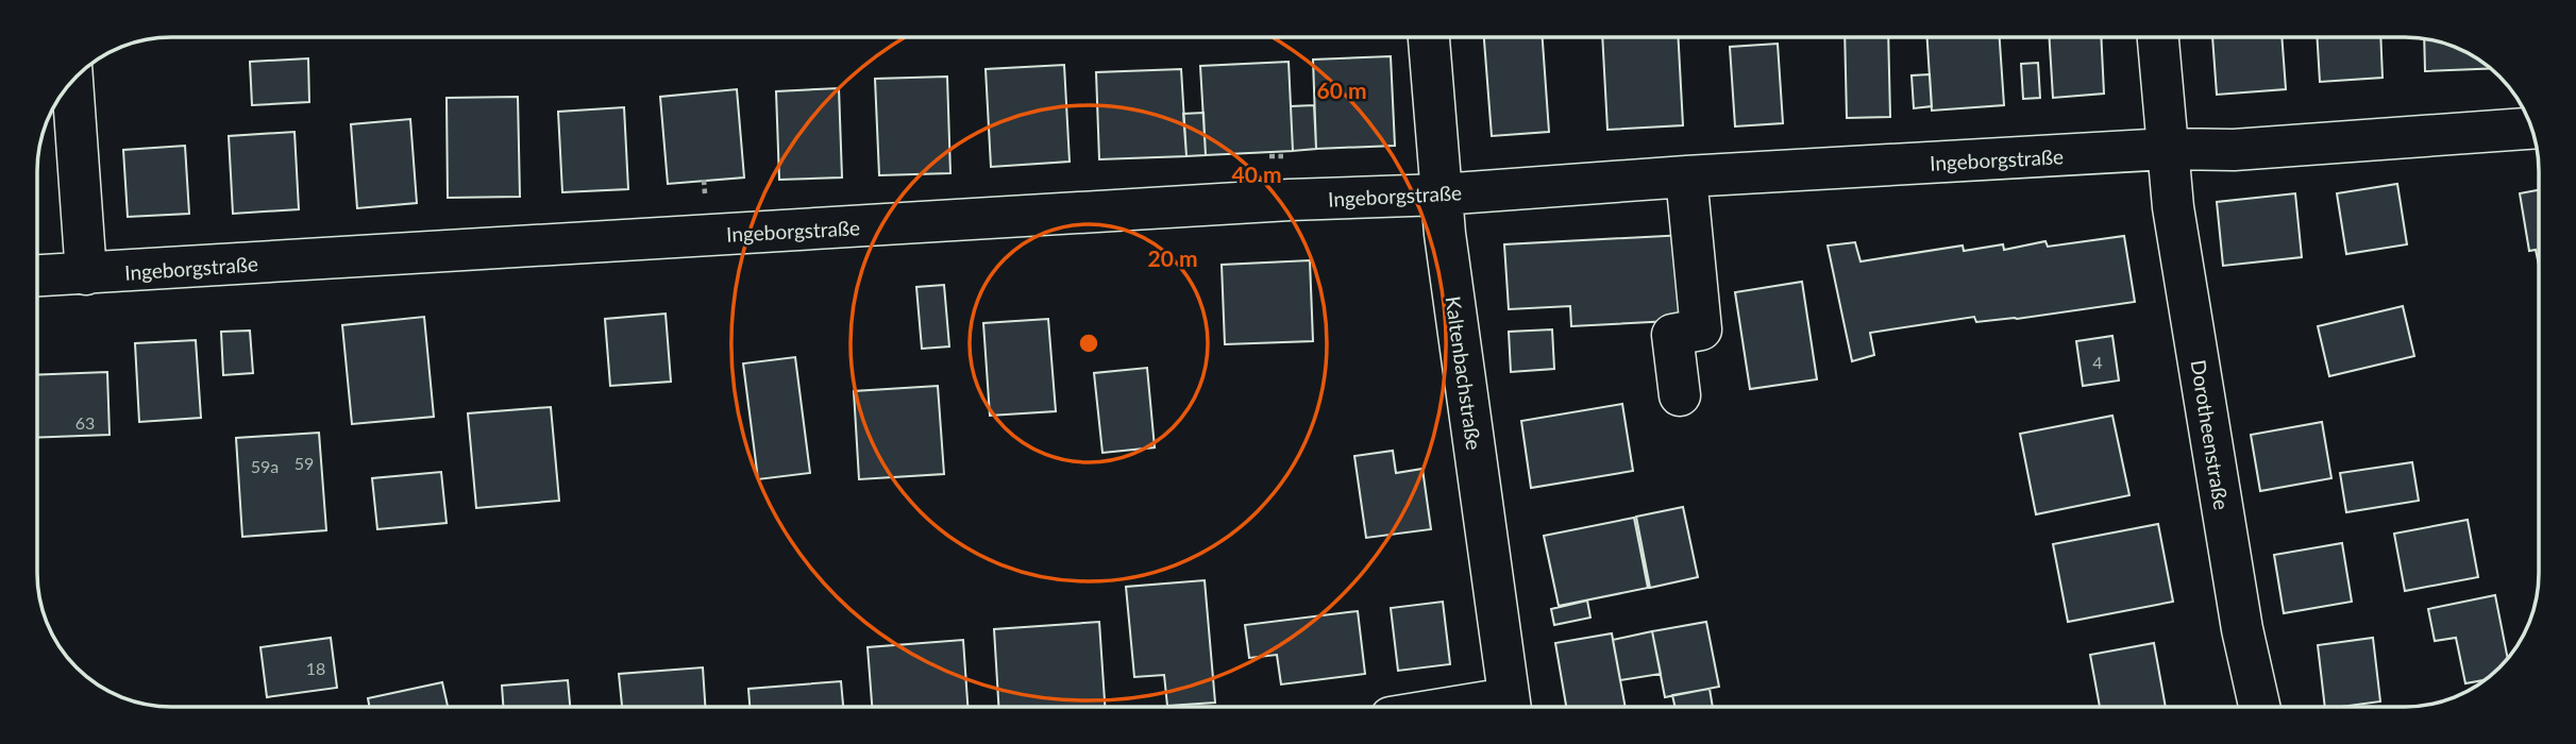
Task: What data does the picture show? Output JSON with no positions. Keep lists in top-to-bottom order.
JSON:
{
  "streets": {
    "street": ["Ingeborgstraße", "Kaltenbachstraße", "Dorotheenstraße"]
  },
  "crossings": [
    ["Ingeborgstraße", "Kaltenbachstraße"],
    ["Ingeborgstraße", "Dorotheenstraße"]
  ],
  "house_numbers": [
    "4",
    "63",
    "59",
    "59a",
    "18"
  ],
  "rings": ["60 m", "40 m", "20 m"]
}
